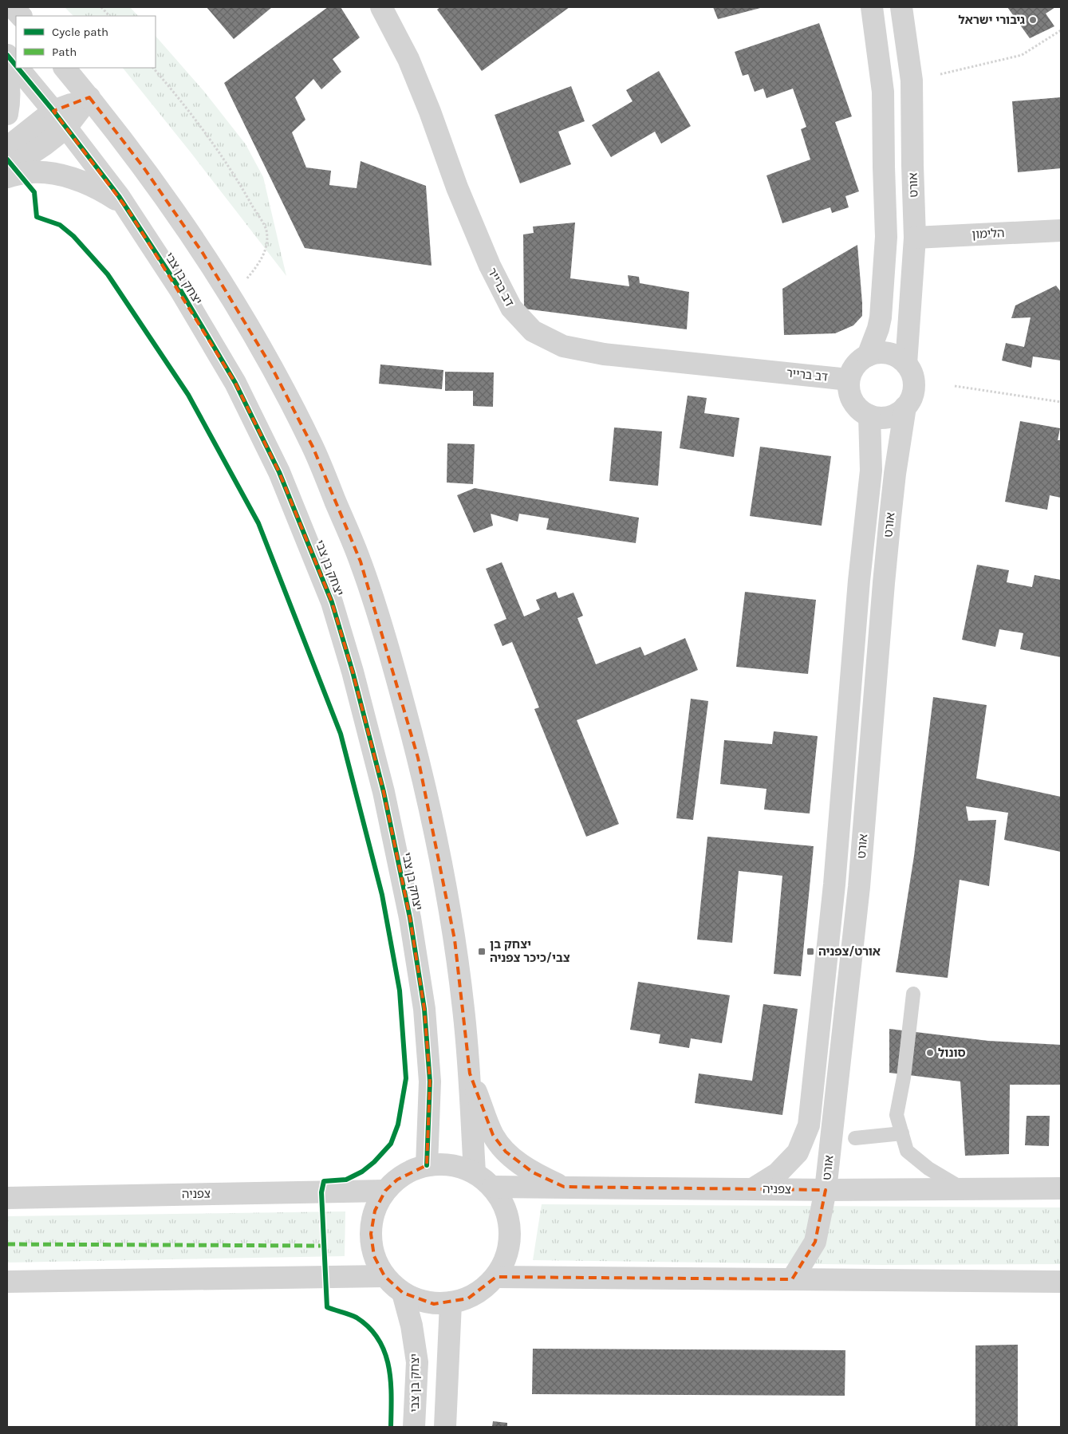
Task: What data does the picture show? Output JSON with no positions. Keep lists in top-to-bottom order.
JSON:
{
  "streets": {
    "street": [
      "אורט",
      "הלימון",
      "יצחק בן צבי",
      "דב ברייר",
      "צפניה"
    ]
  },
  "crossings": [
    ["אורט", "הלימון"],
    ["אורט", "דב ברייר"],
    ["אורט", "צפניה"],
    ["יצחק בן צבי", "צפניה"]
  ],
  "places": {
    "other": ["גיבורי ישראל", "סונול"],
    "transit": ["יצחק בן צבי/כיכר צפניה", "אורט/צפניה"]
  },
  "legend": ["Cycle path", "Path"]
}
